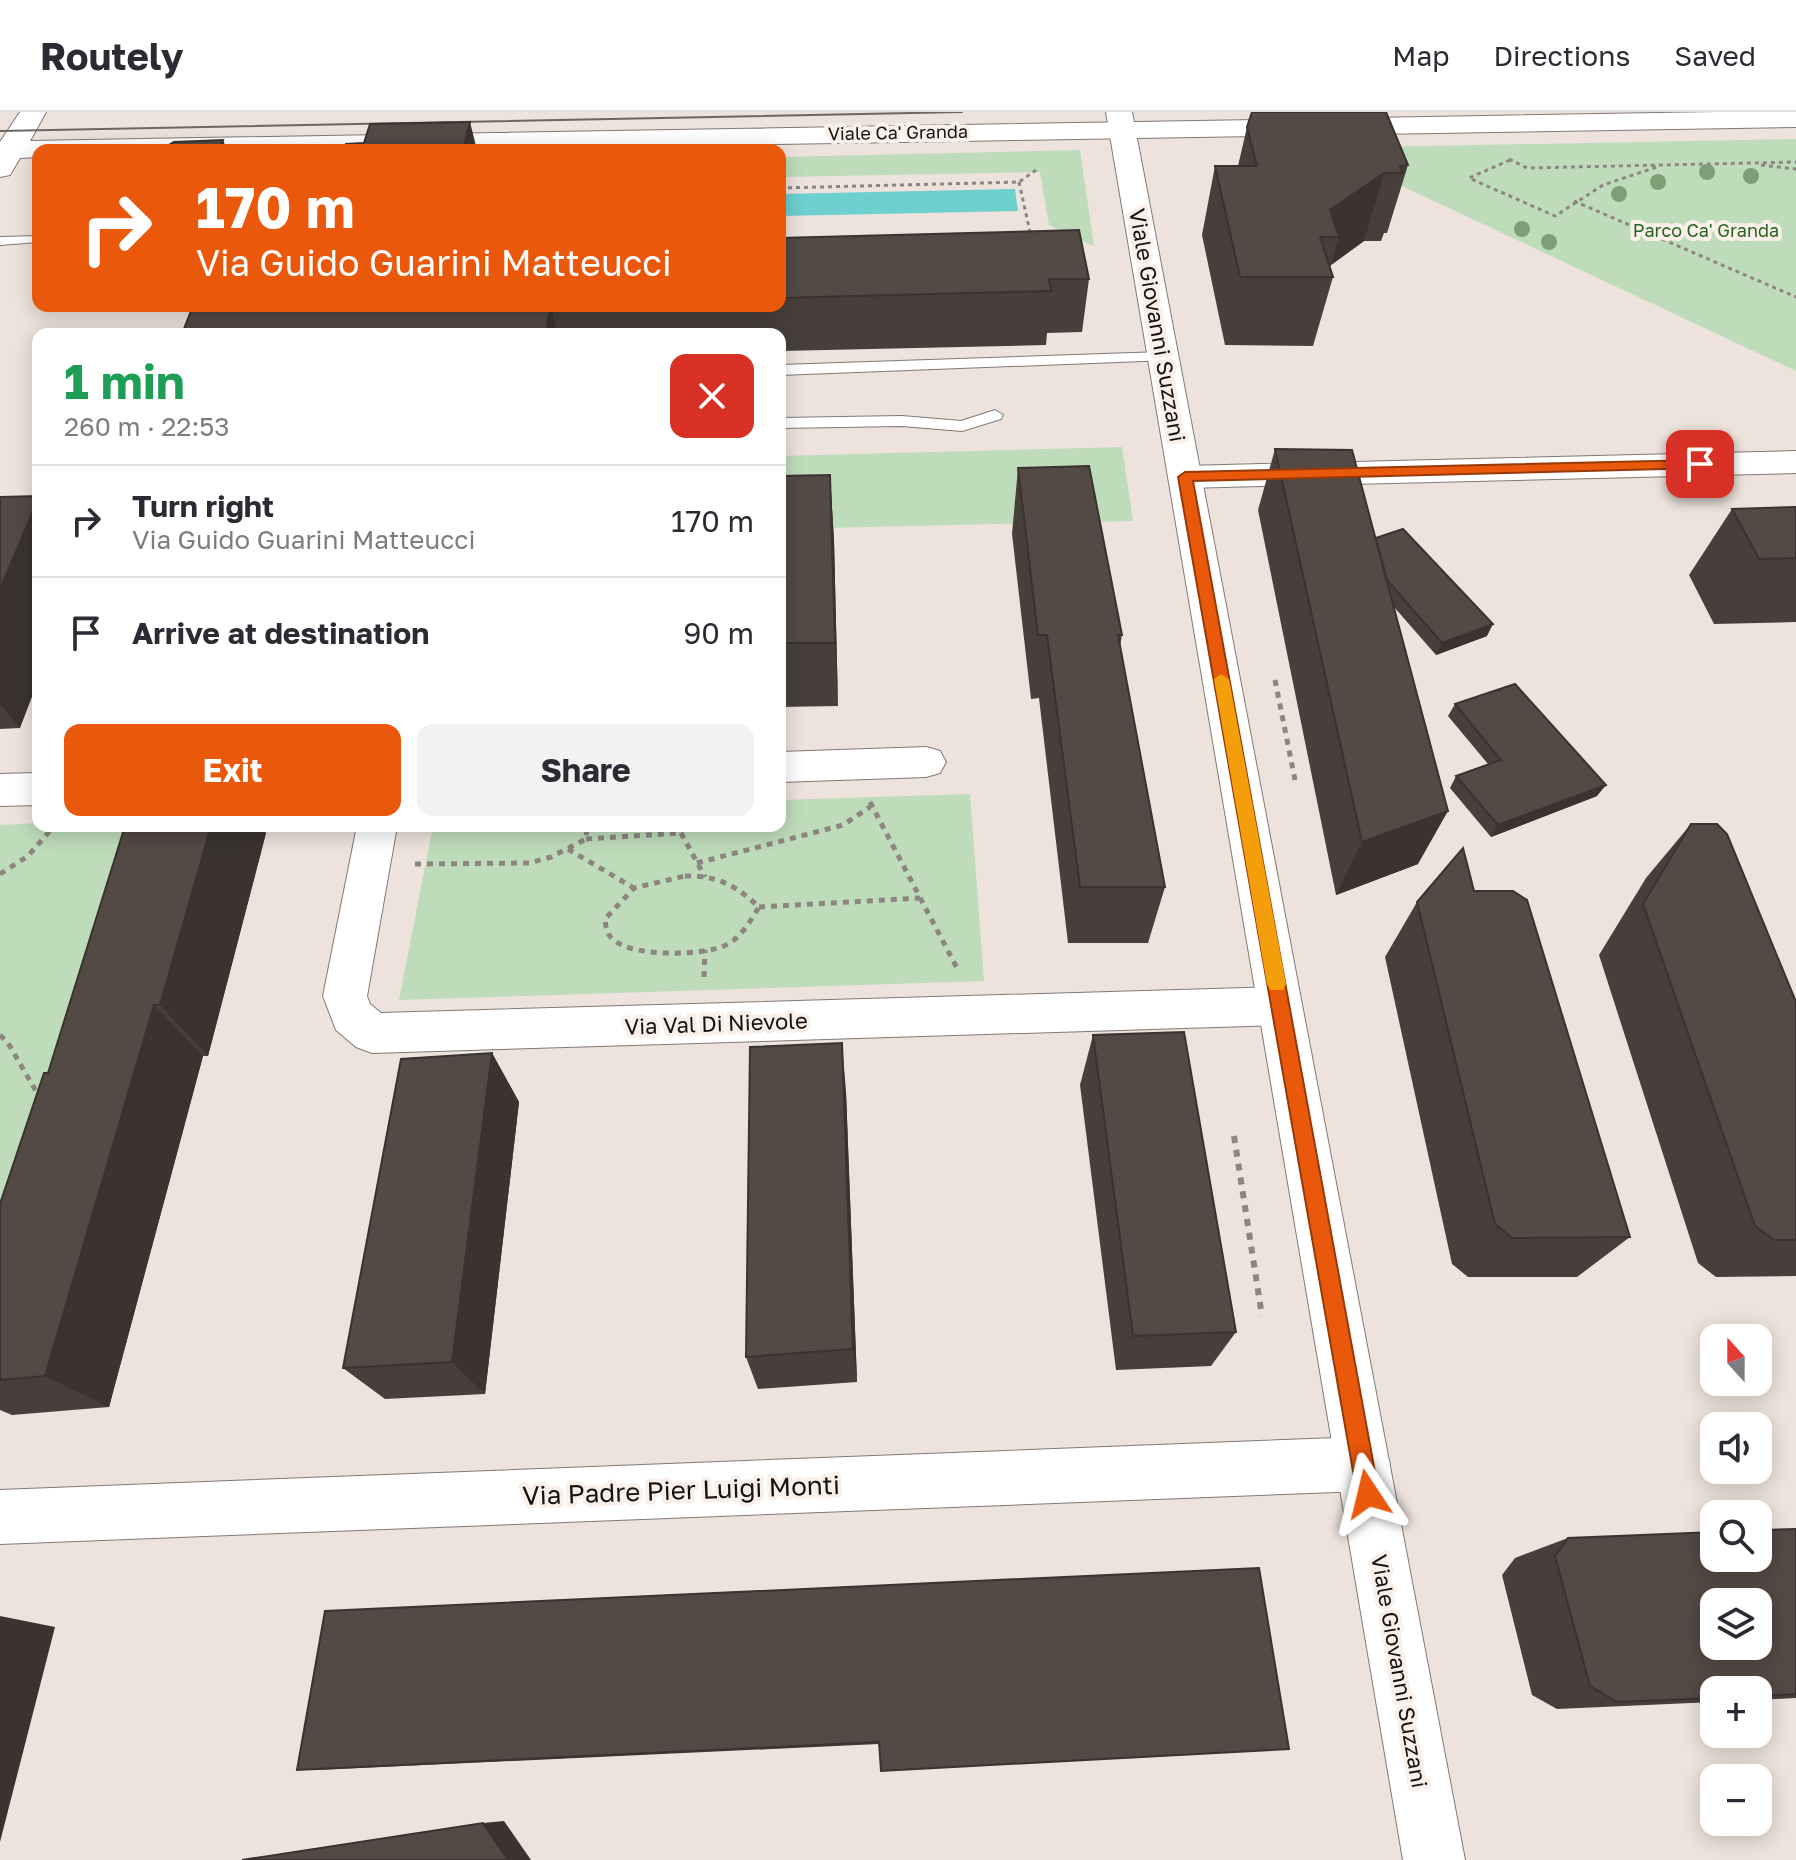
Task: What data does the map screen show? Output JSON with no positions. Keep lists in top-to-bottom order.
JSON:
{
  "streets": {
    "street": [
      "Viale Ca' Granda",
      "Viale Giovanni Suzzani",
      "Via Val Di Nievole",
      "Via Padre Pier Luigi Monti"
    ]
  },
  "crossings": [
    ["Viale Ca' Granda", "Viale Giovanni Suzzani"],
    ["Viale Giovanni Suzzani", "Via Val Di Nievole"],
    ["Viale Giovanni Suzzani", "Via Padre Pier Luigi Monti"]
  ],
  "parks": ["Parco Ca' Granda"],
  "north": "top",
  "page": {
    "header": "Routely",
    "nav": ["Map", "Directions", "Saved"],
    "turn": ["170 m", "Via Guido Guarini Matteucci"],
    "heading": ["1 min", "260 m · 22:53"],
    "list": [
      {
        "name": "Turn right",
        "note": "Via Guido Guarini Matteucci",
        "value": "170 m"
      },
      {
        "name": "Arrive at destination",
        "value": "90 m"
      }
    ],
    "buttons": ["Exit", "Share"],
    "map_buttons": ["+", "−"]
  }
}
